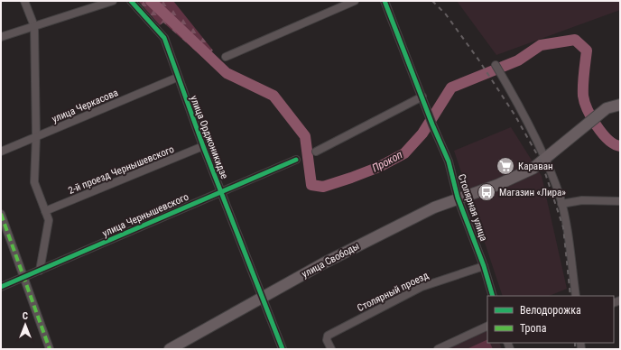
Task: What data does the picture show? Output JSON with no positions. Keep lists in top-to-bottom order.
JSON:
{
  "streets": {
    "main road": ["улица Свободы"],
    "street": [
      "улица Черкасова",
      "улица Орджоникидзе",
      "2-й проезд Чернышевского",
      "Столярная улица",
      "улица Чернышевского",
      "Столярный проезд"
    ]
  },
  "crossings": [
    ["улица Черкасова", "улица Орджоникидзе"],
    ["улица Орджоникидзе", "2-й проезд Чернышевского"],
    ["улица Орджоникидзе", "улица Чернышевского"],
    ["улица Орджоникидзе", "улица Свободы"],
    ["Столярная улица", "улица Свободы"],
    ["Столярная улица", "Столярный проезд"]
  ],
  "water": ["Прокоп"],
  "places": {
    "supermarket": ["Караван"],
    "bus stop": ["Магазин «Лира»"]
  },
  "legend": ["Велодорожка", "Тропа"],
  "north": "top"
}
